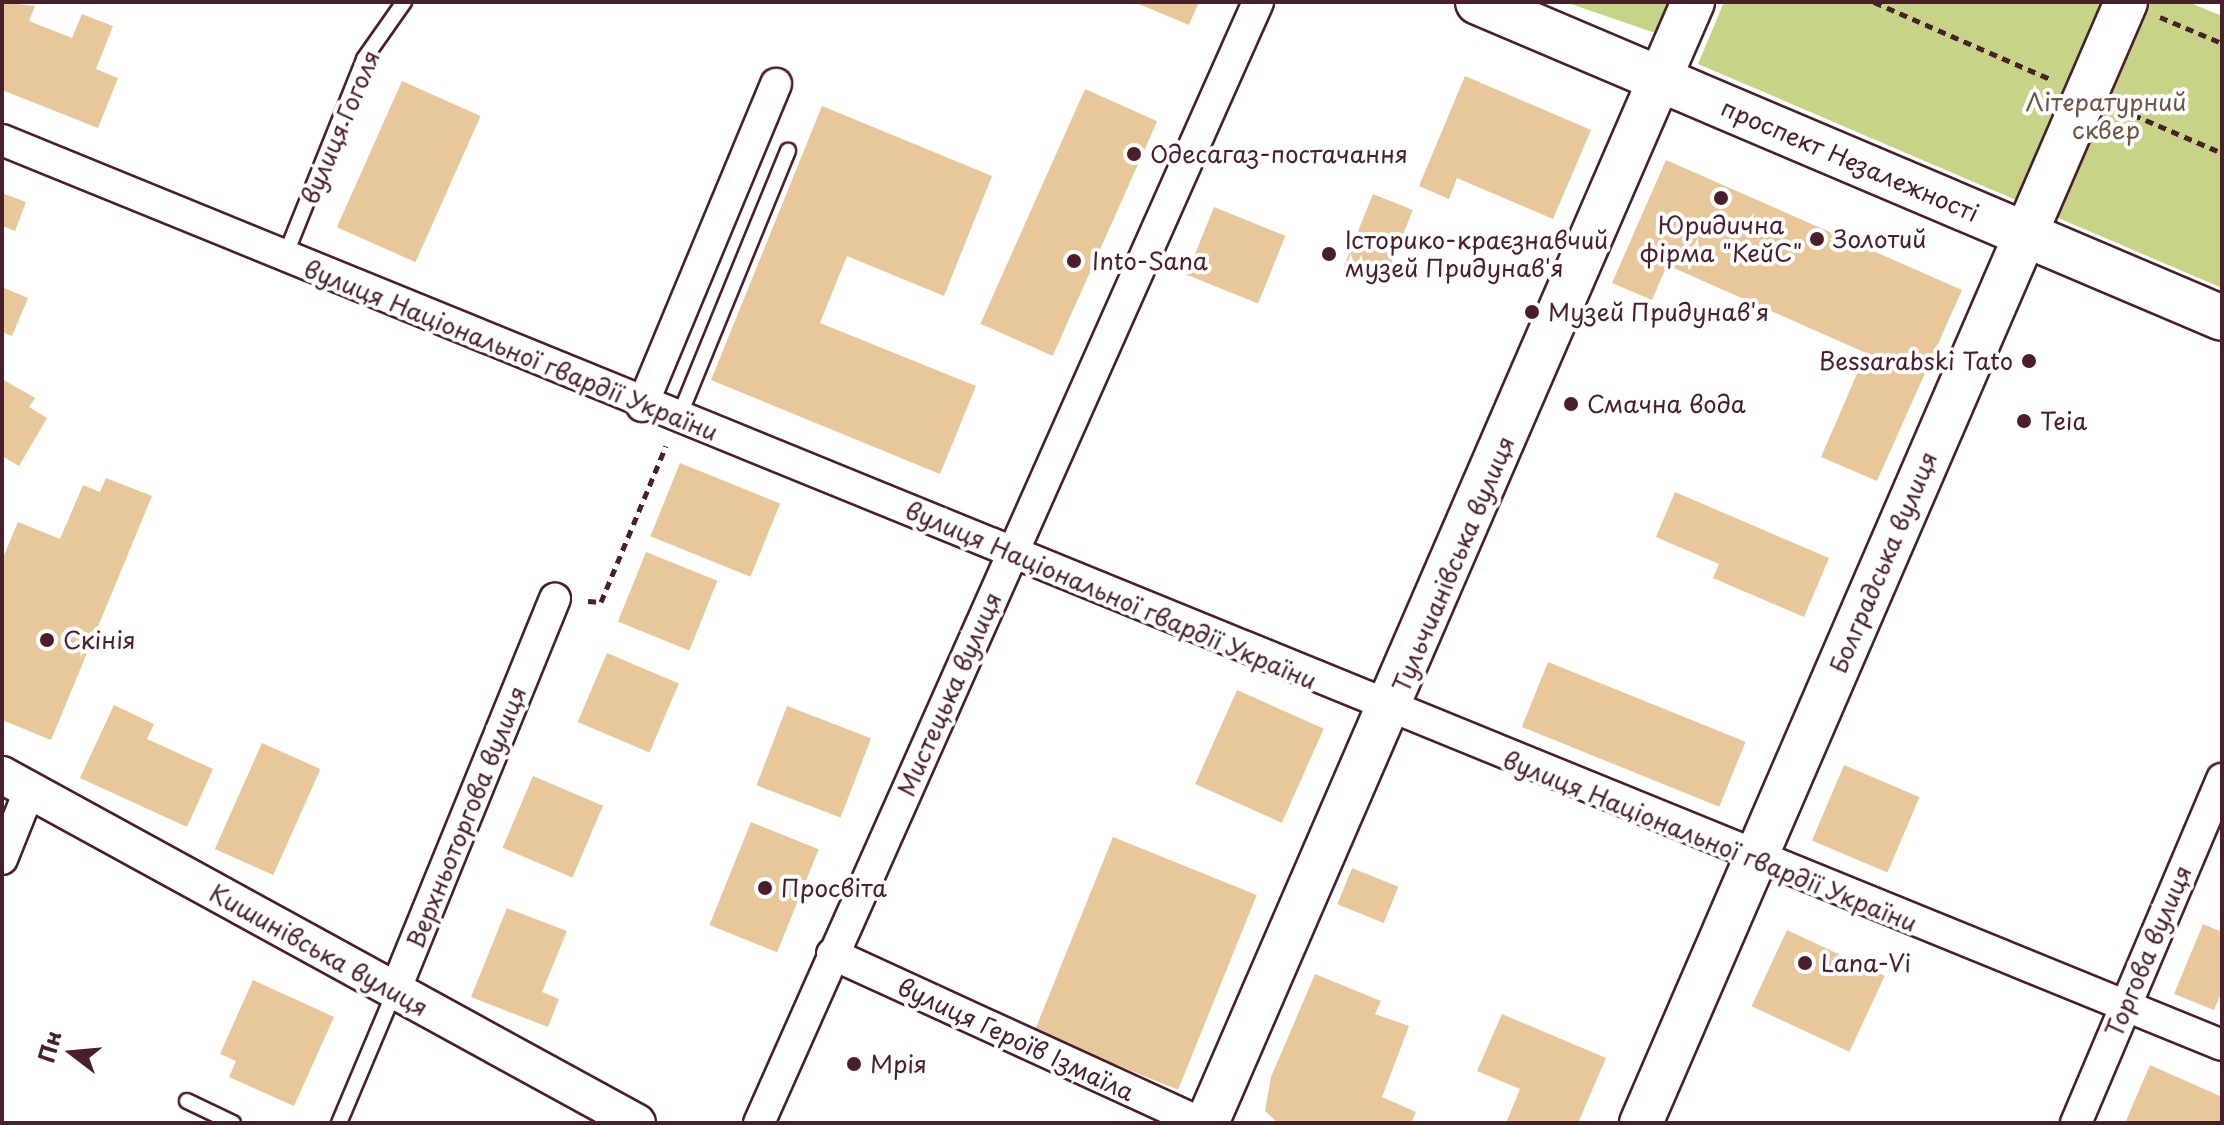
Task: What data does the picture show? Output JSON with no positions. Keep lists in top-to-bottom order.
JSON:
{
  "streets": {
    "main road": ["проспект Незалежності", "Болградська вулиця", "Тульчианівська вулиця"],
    "street": [
      "вулиця Національної гвардії України",
      "Мистецька вулиця",
      "Верхньоторгова вулиця",
      "Кишинівська вулиця",
      "Торгова вулиця",
      "вулиця Героїв Ізмаїла"
    ],
    "lane": ["вулиця Гоголя"]
  },
  "crossings": [
    ["вулиця Гоголя", "вулиця Національної гвардії України"],
    ["проспект Незалежності", "Болградська вулиця"],
    ["проспект Незалежності", "Тульчианівська вулиця"],
    ["вулиця Національної гвардії України", "Болградська вулиця"],
    ["вулиця Національної гвардії України", "Тульчианівська вулиця"],
    ["вулиця Національної гвардії України", "Мистецька вулиця"],
    ["вулиця Національної гвардії України", "Торгова вулиця"],
    ["Мистецька вулиця", "вулиця Героїв Ізмаїла"],
    ["Верхньоторгова вулиця", "Кишинівська вулиця"]
  ],
  "parks": ["Літературний сквер"],
  "places": [
    "Одесагаз-постачання",
    "Юридична фірма \"КейС\"",
    "Золотий",
    "Історико-краєзнавчий музей Придунав'я",
    "Into-Sana",
    "Музей Придунав'я",
    "Bessarabski Tato",
    "Смачна вода",
    "Teia",
    "Скінія",
    "Просвіта",
    "Lana-Vi",
    "Мрія"
  ],
  "north": "left"
}
